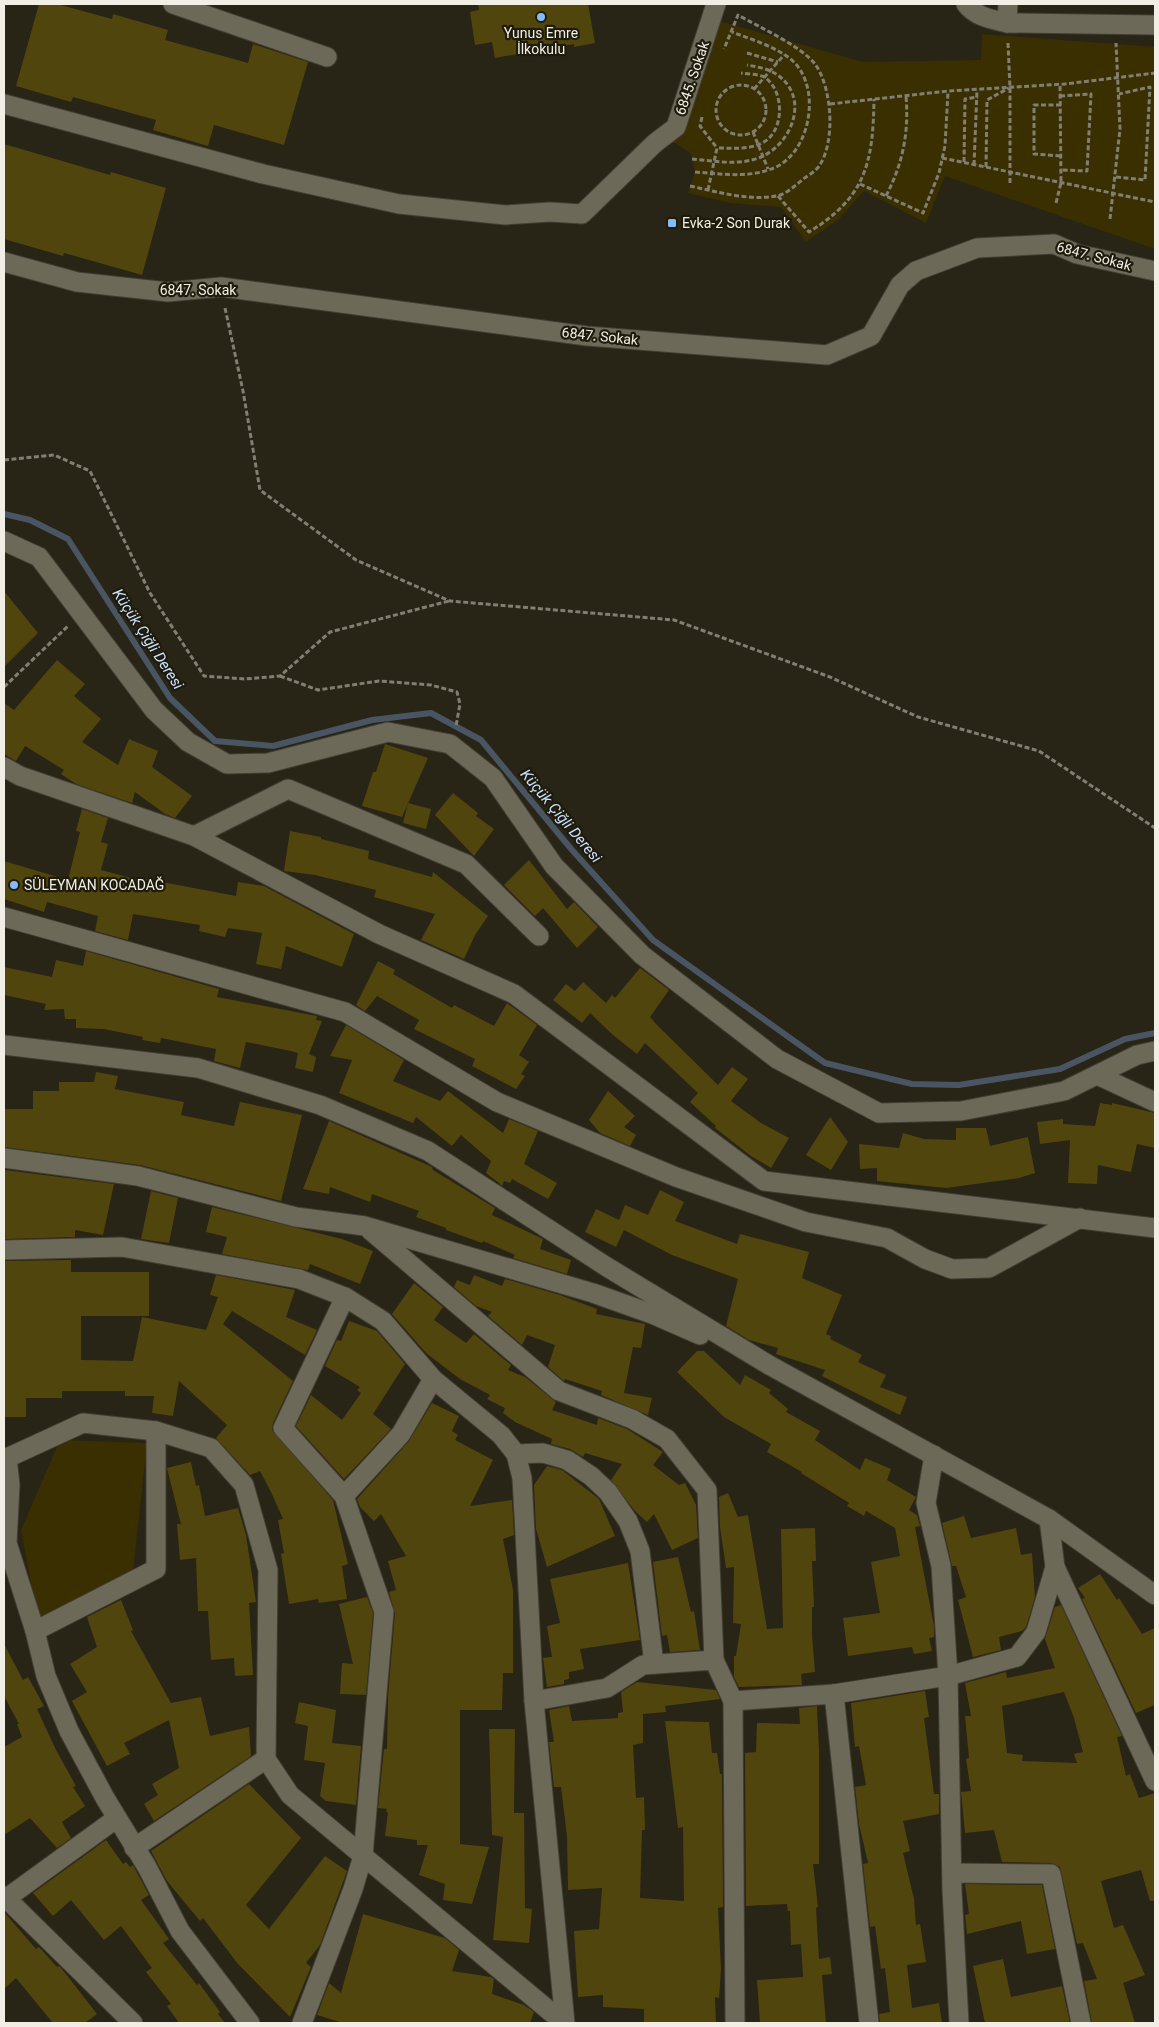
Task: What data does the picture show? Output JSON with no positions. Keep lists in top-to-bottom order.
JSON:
{
  "streets": {
    "street": ["6845. Sokak", "6847. Sokak"]
  },
  "water": ["Küçük Çiğli Deresi"],
  "places": {
    "other": ["Yunus Emre İlkokulu", "SÜLEYMAN KOCADAĞ"],
    "transit": ["Evka-2 Son Durak"]
  }
}
